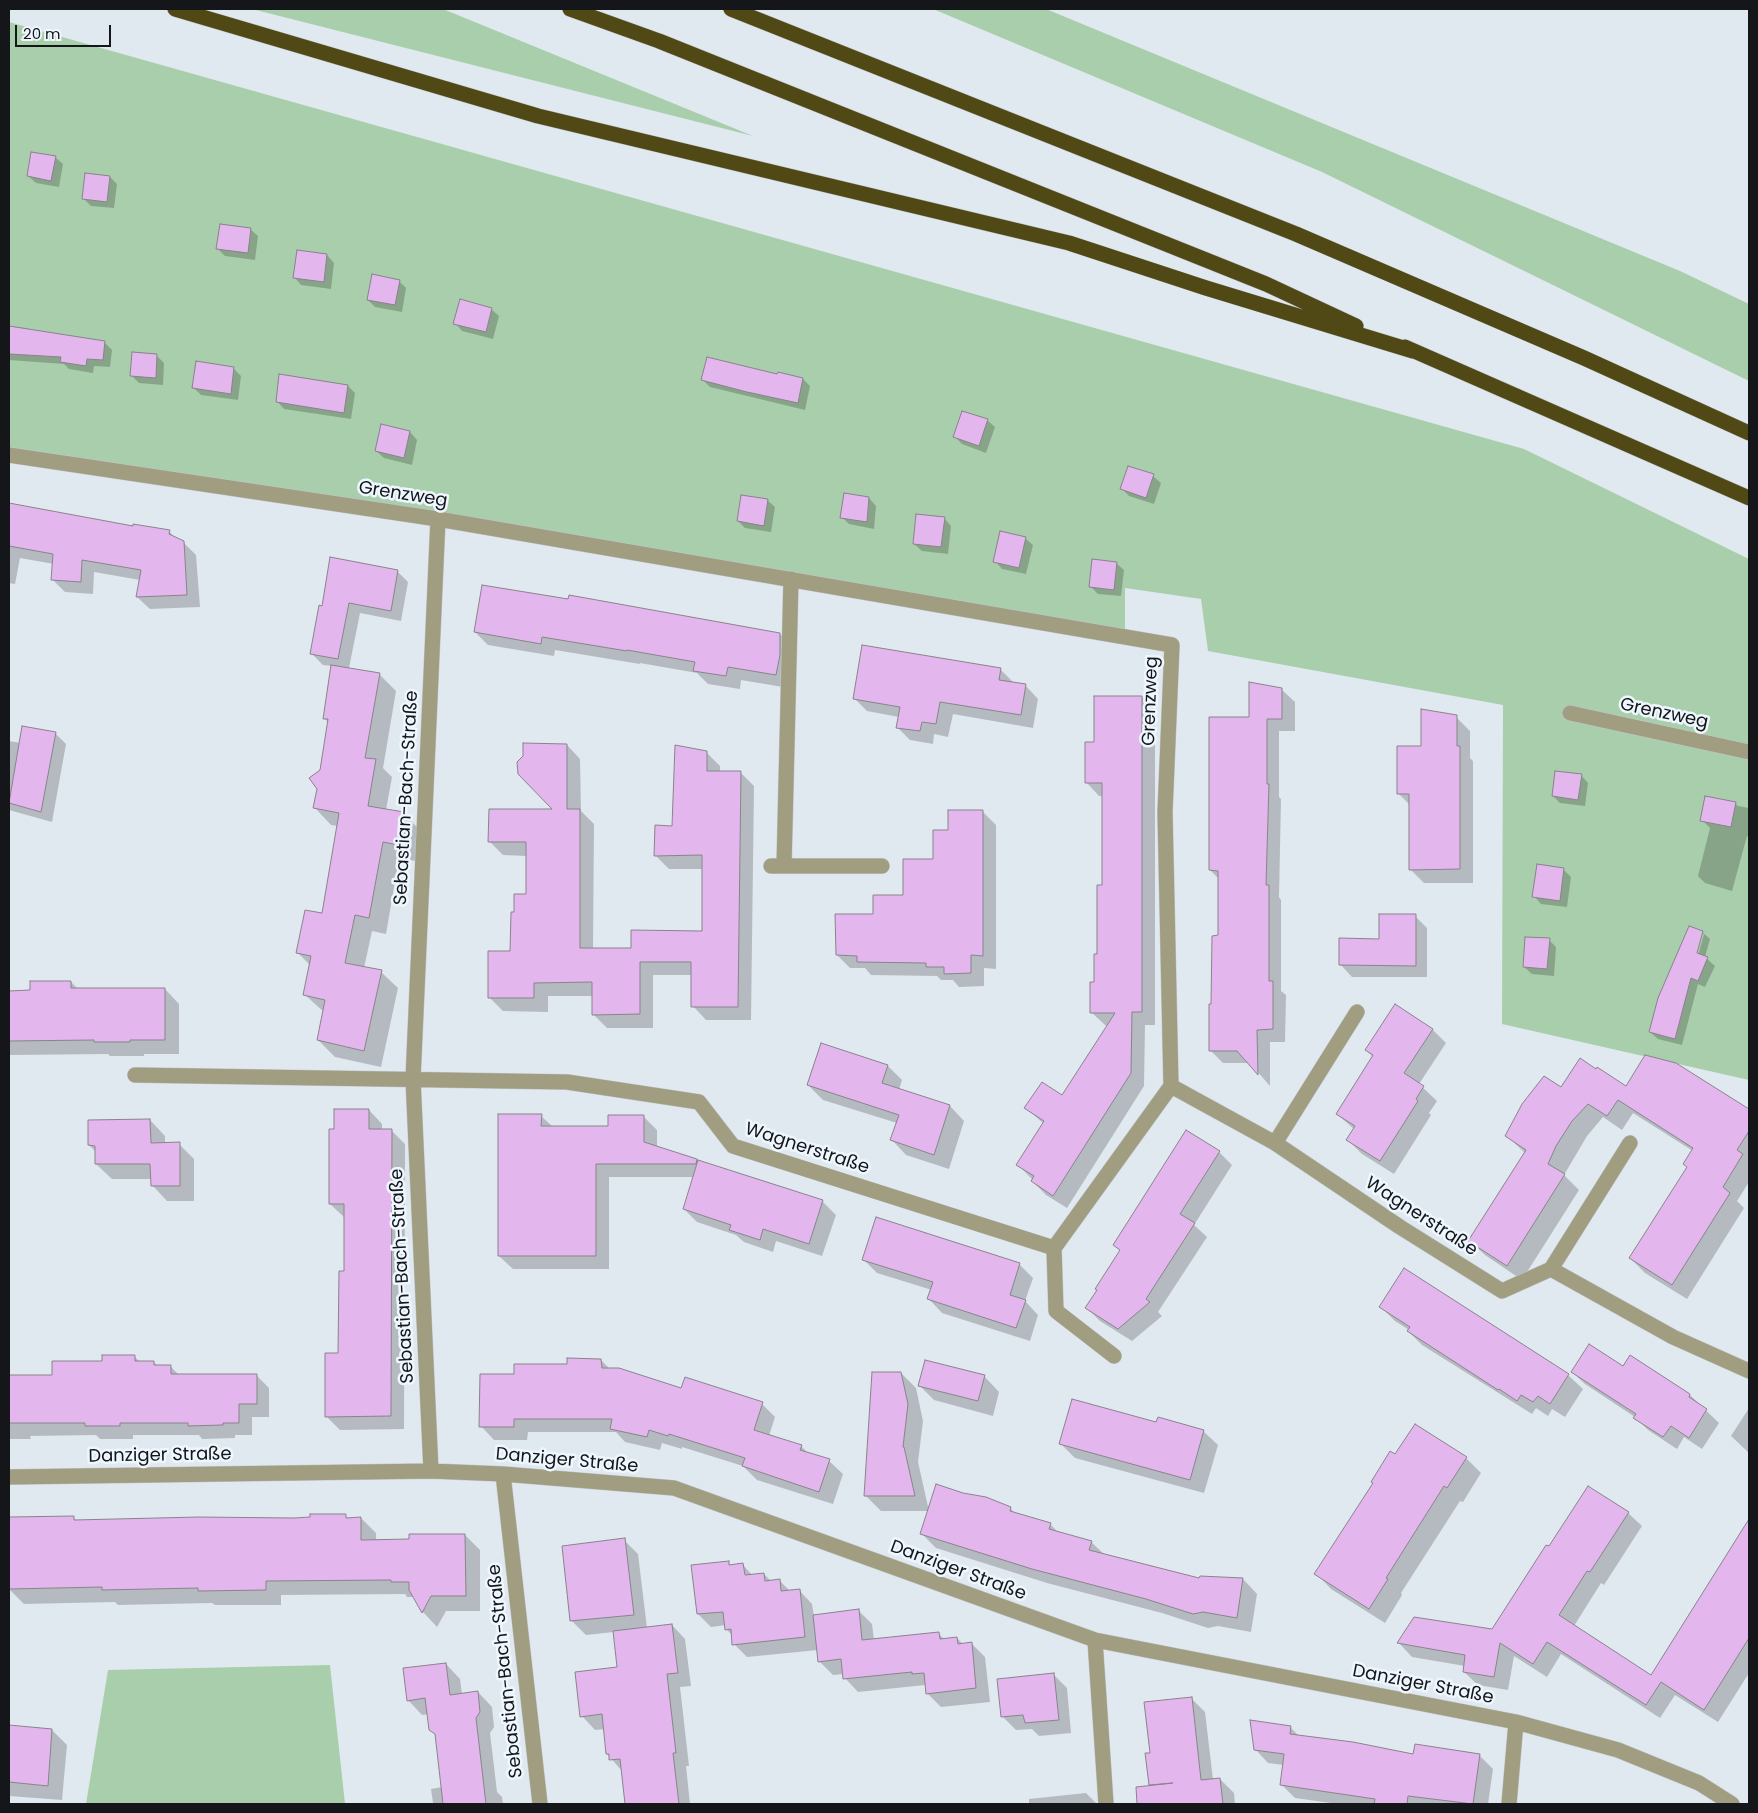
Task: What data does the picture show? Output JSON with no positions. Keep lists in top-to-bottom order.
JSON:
{
  "streets": {
    "street": [
      "Grenzweg",
      "Sebastian-Bach-Straße",
      "Wagnerstraße",
      "Danziger Straße"
    ]
  },
  "crossings": [
    ["Grenzweg", "Sebastian-Bach-Straße"],
    ["Grenzweg", "Wagnerstraße"],
    ["Sebastian-Bach-Straße", "Wagnerstraße"],
    ["Sebastian-Bach-Straße", "Danziger Straße"]
  ],
  "scale_bar": "20 m"
}
